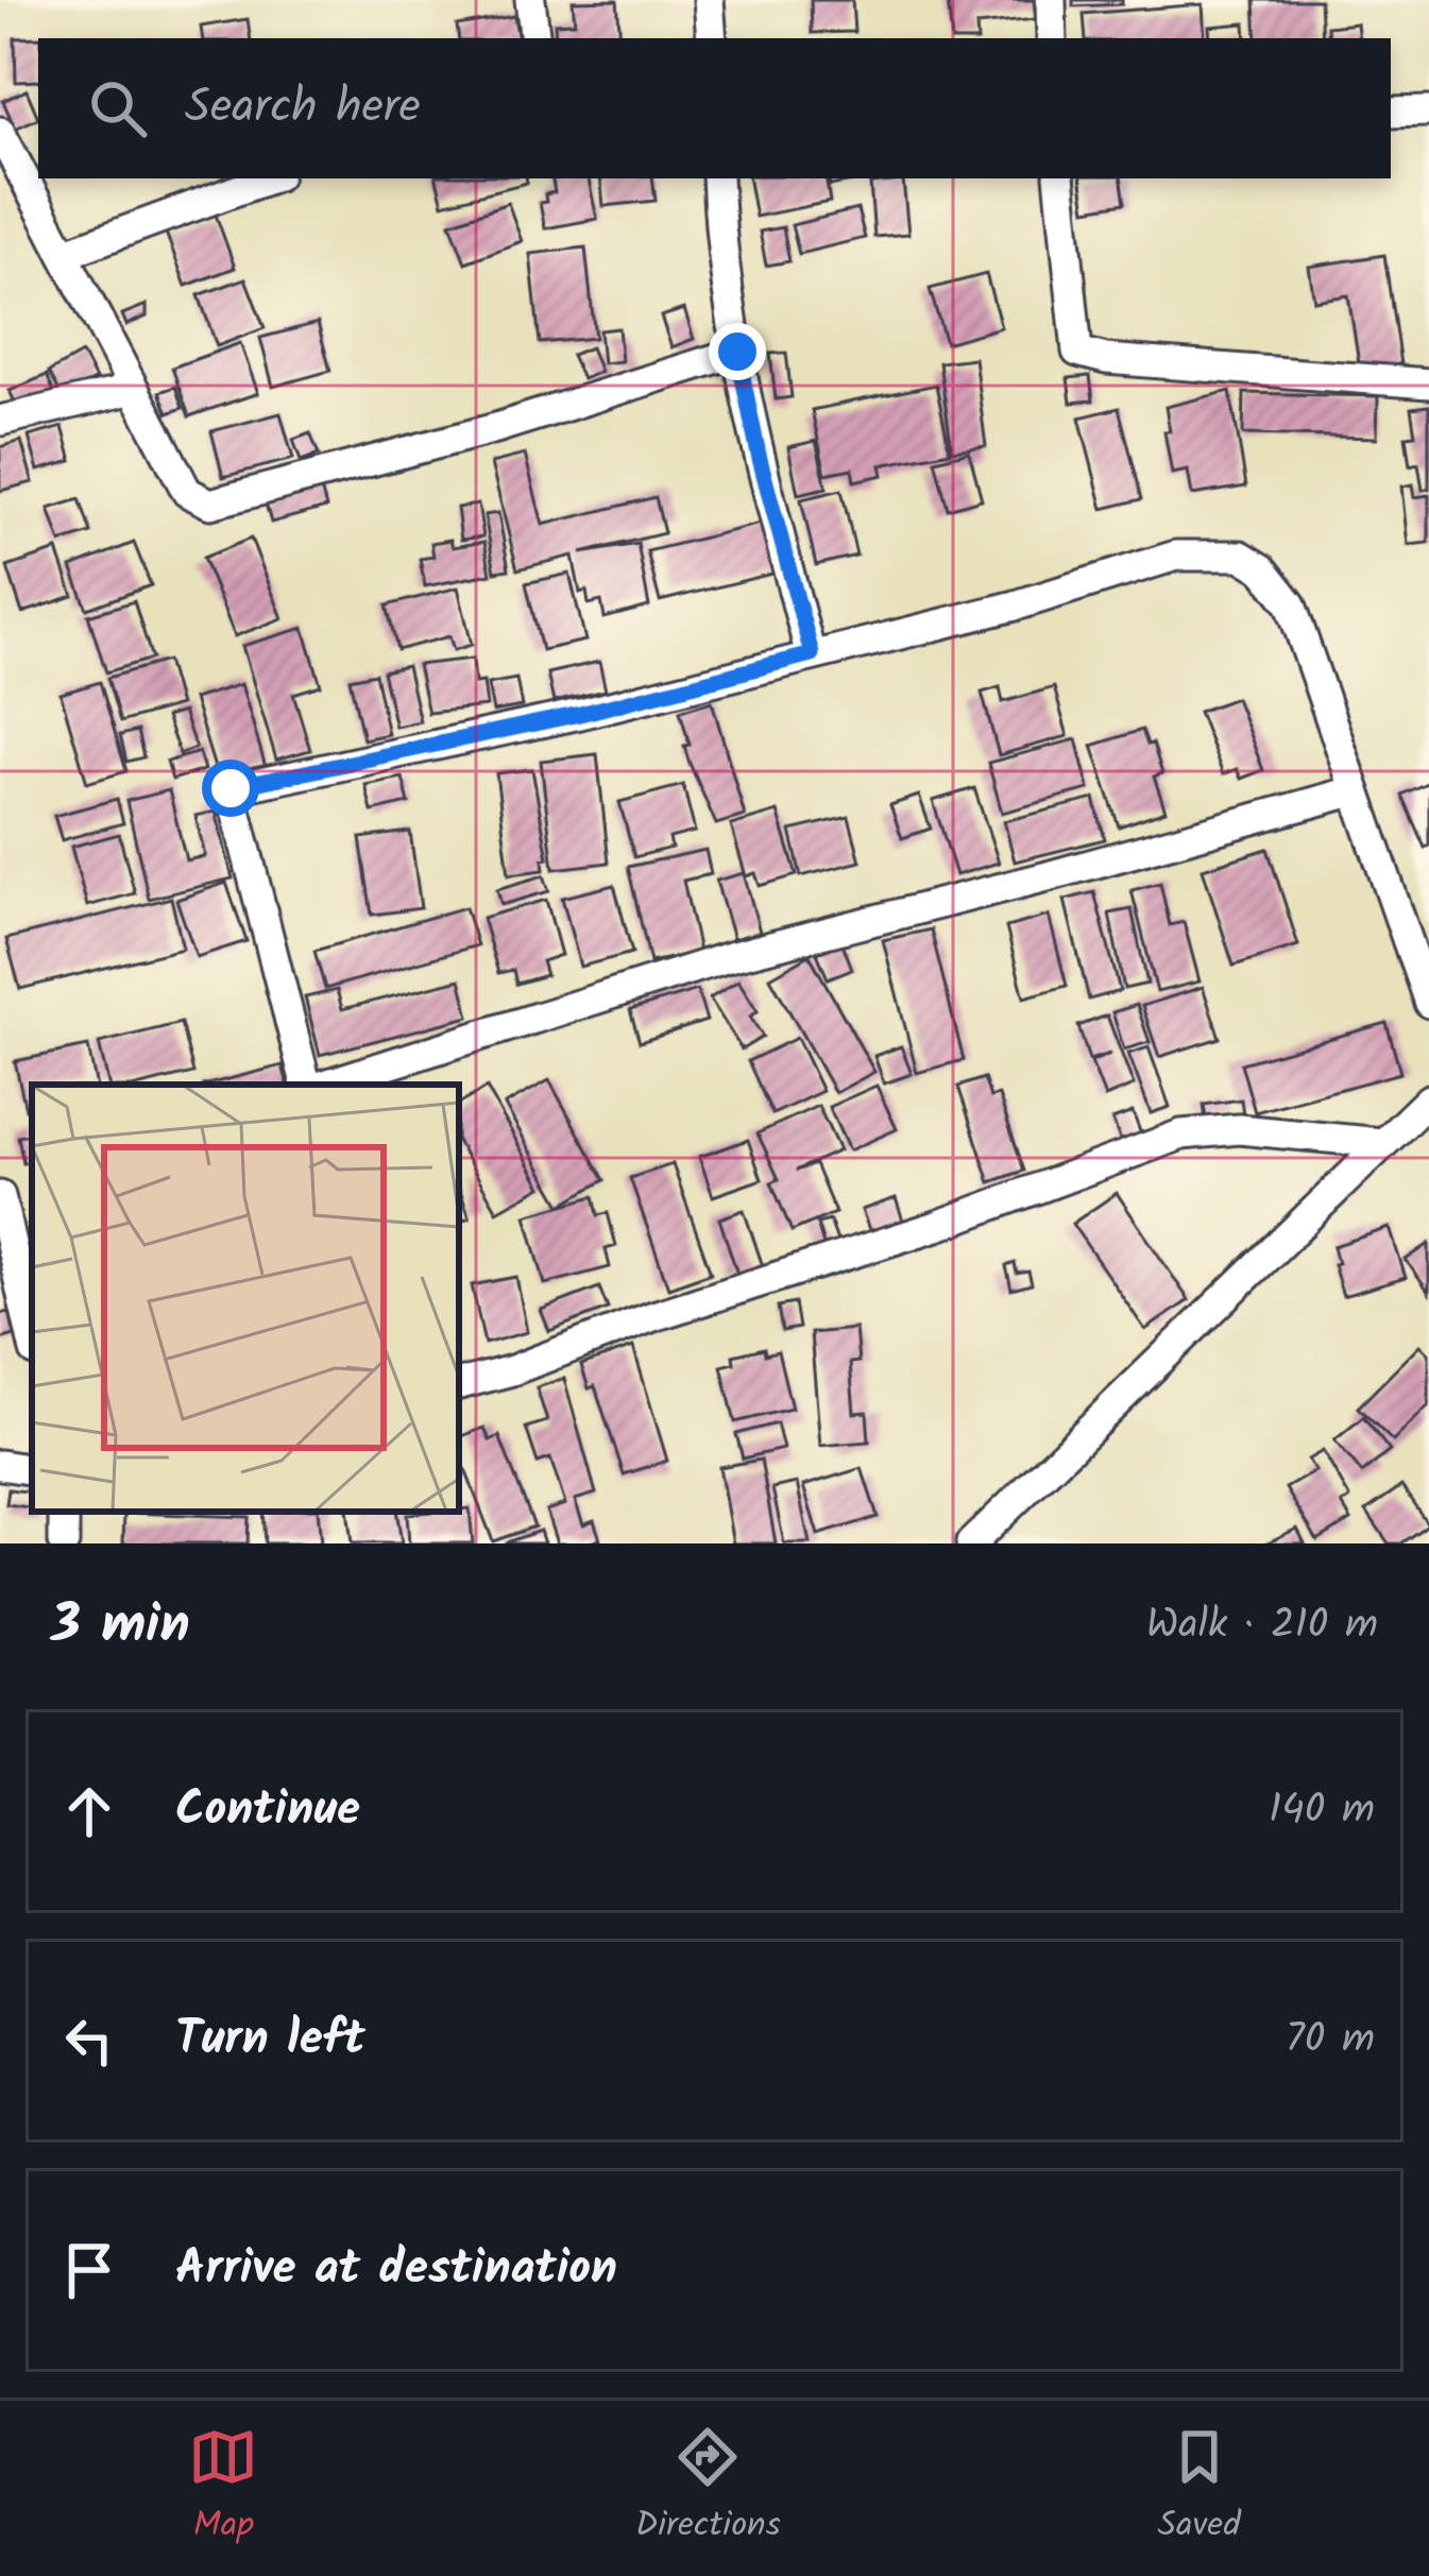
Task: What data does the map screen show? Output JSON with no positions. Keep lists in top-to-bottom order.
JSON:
{
  "page": {
    "search": "Search here",
    "heading": ["3 min", "Walk · 210 m"],
    "list": [
      ["Continue", "140 m"],
      ["Turn left", "70 m"],
      "Arrive at destination"
    ],
    "nav": ["Map", "Directions", "Saved"]
  }
}
